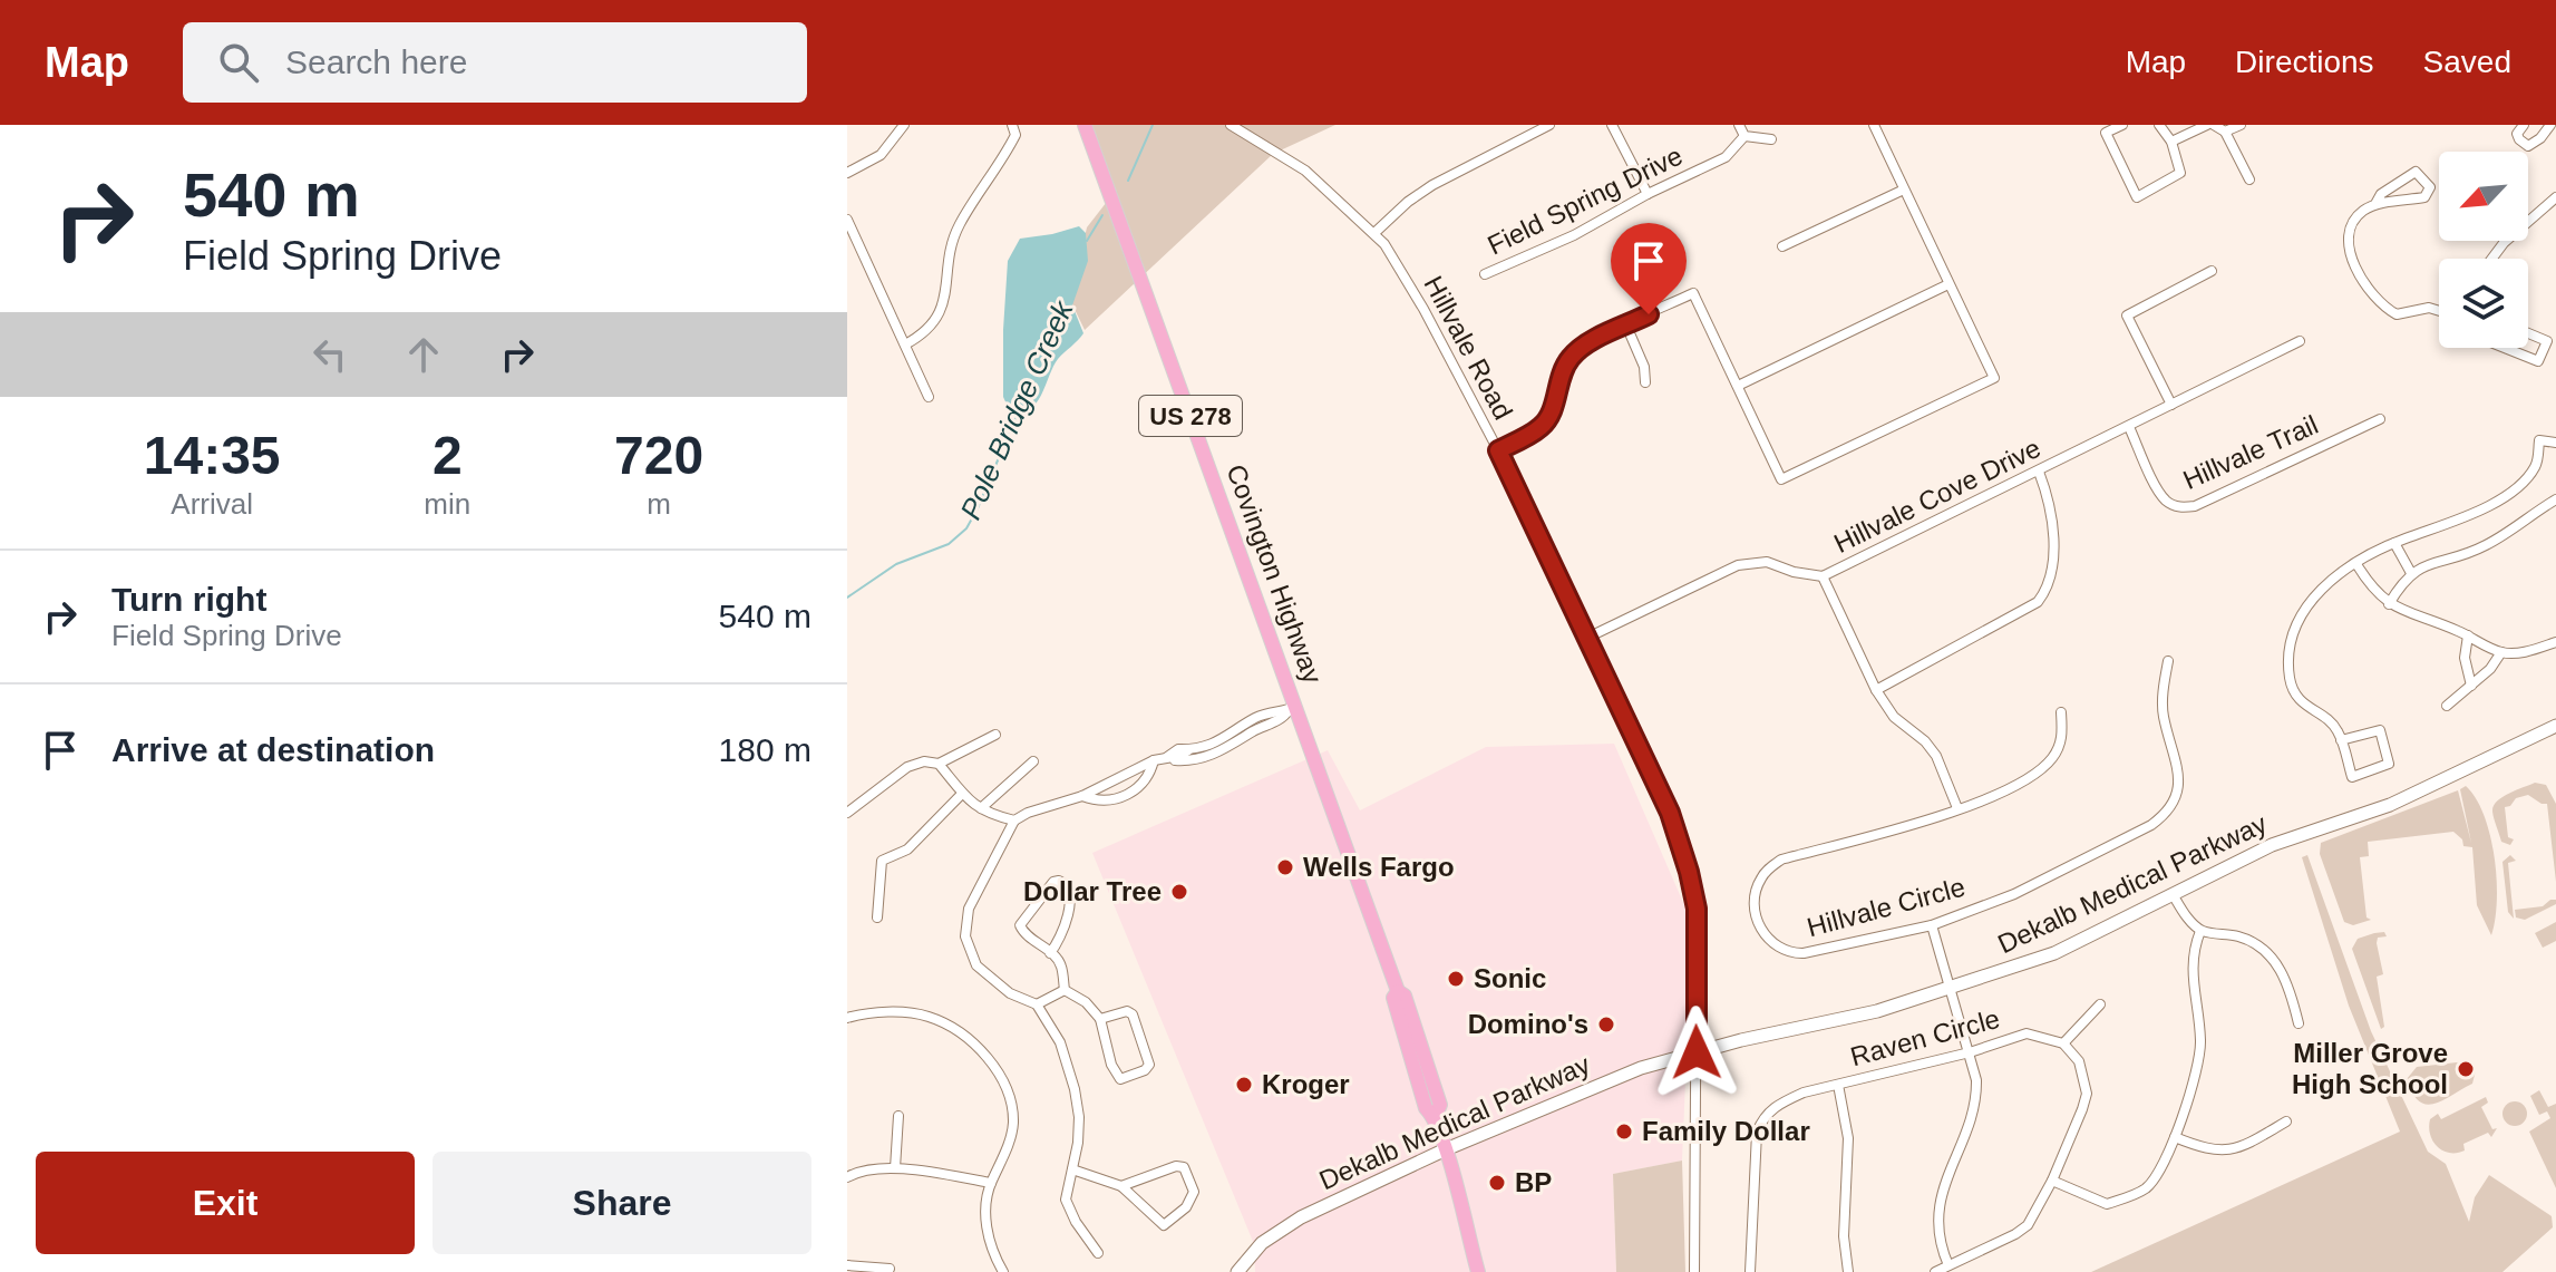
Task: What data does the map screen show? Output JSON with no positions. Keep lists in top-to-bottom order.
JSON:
{
  "streets": {
    "main road": ["US 278", "Covington Highway", "Dekalb Medical Parkway"],
    "street": [
      "Field Spring Drive",
      "Hillvale Road",
      "Hillvale Trail",
      "Hillvale Cove Drive",
      "Hillvale Circle",
      "Raven Circle"
    ]
  },
  "crossings": [
    ["Hillvale Road", "Hillvale Cove Drive"],
    ["Hillvale Road", "Dekalb Medical Parkway"],
    ["Hillvale Trail", "Hillvale Cove Drive"],
    ["Covington Highway", "Dekalb Medical Parkway"]
  ],
  "water": ["Pole Bridge Creek"],
  "places": [
    "Wells Fargo",
    "Dollar Tree",
    "Sonic",
    "Domino's",
    "Miller Grove High School",
    "Kroger",
    "Family Dollar",
    "BP"
  ],
  "north": "bottom left",
  "page": {
    "header": "Map",
    "search": "Search here",
    "nav": ["Map", "Directions", "Saved"],
    "turn": ["540 m", "Field Spring Drive"],
    "eta": [
      "14:35",
      "Arrival",
      "2",
      "min",
      "720",
      "m"
    ],
    "list": [
      {
        "name": "Turn right",
        "note": "Field Spring Drive",
        "value": "540 m"
      },
      {
        "name": "Arrive at destination",
        "value": "180 m"
      }
    ],
    "buttons": ["Exit", "Share"]
  }
}
